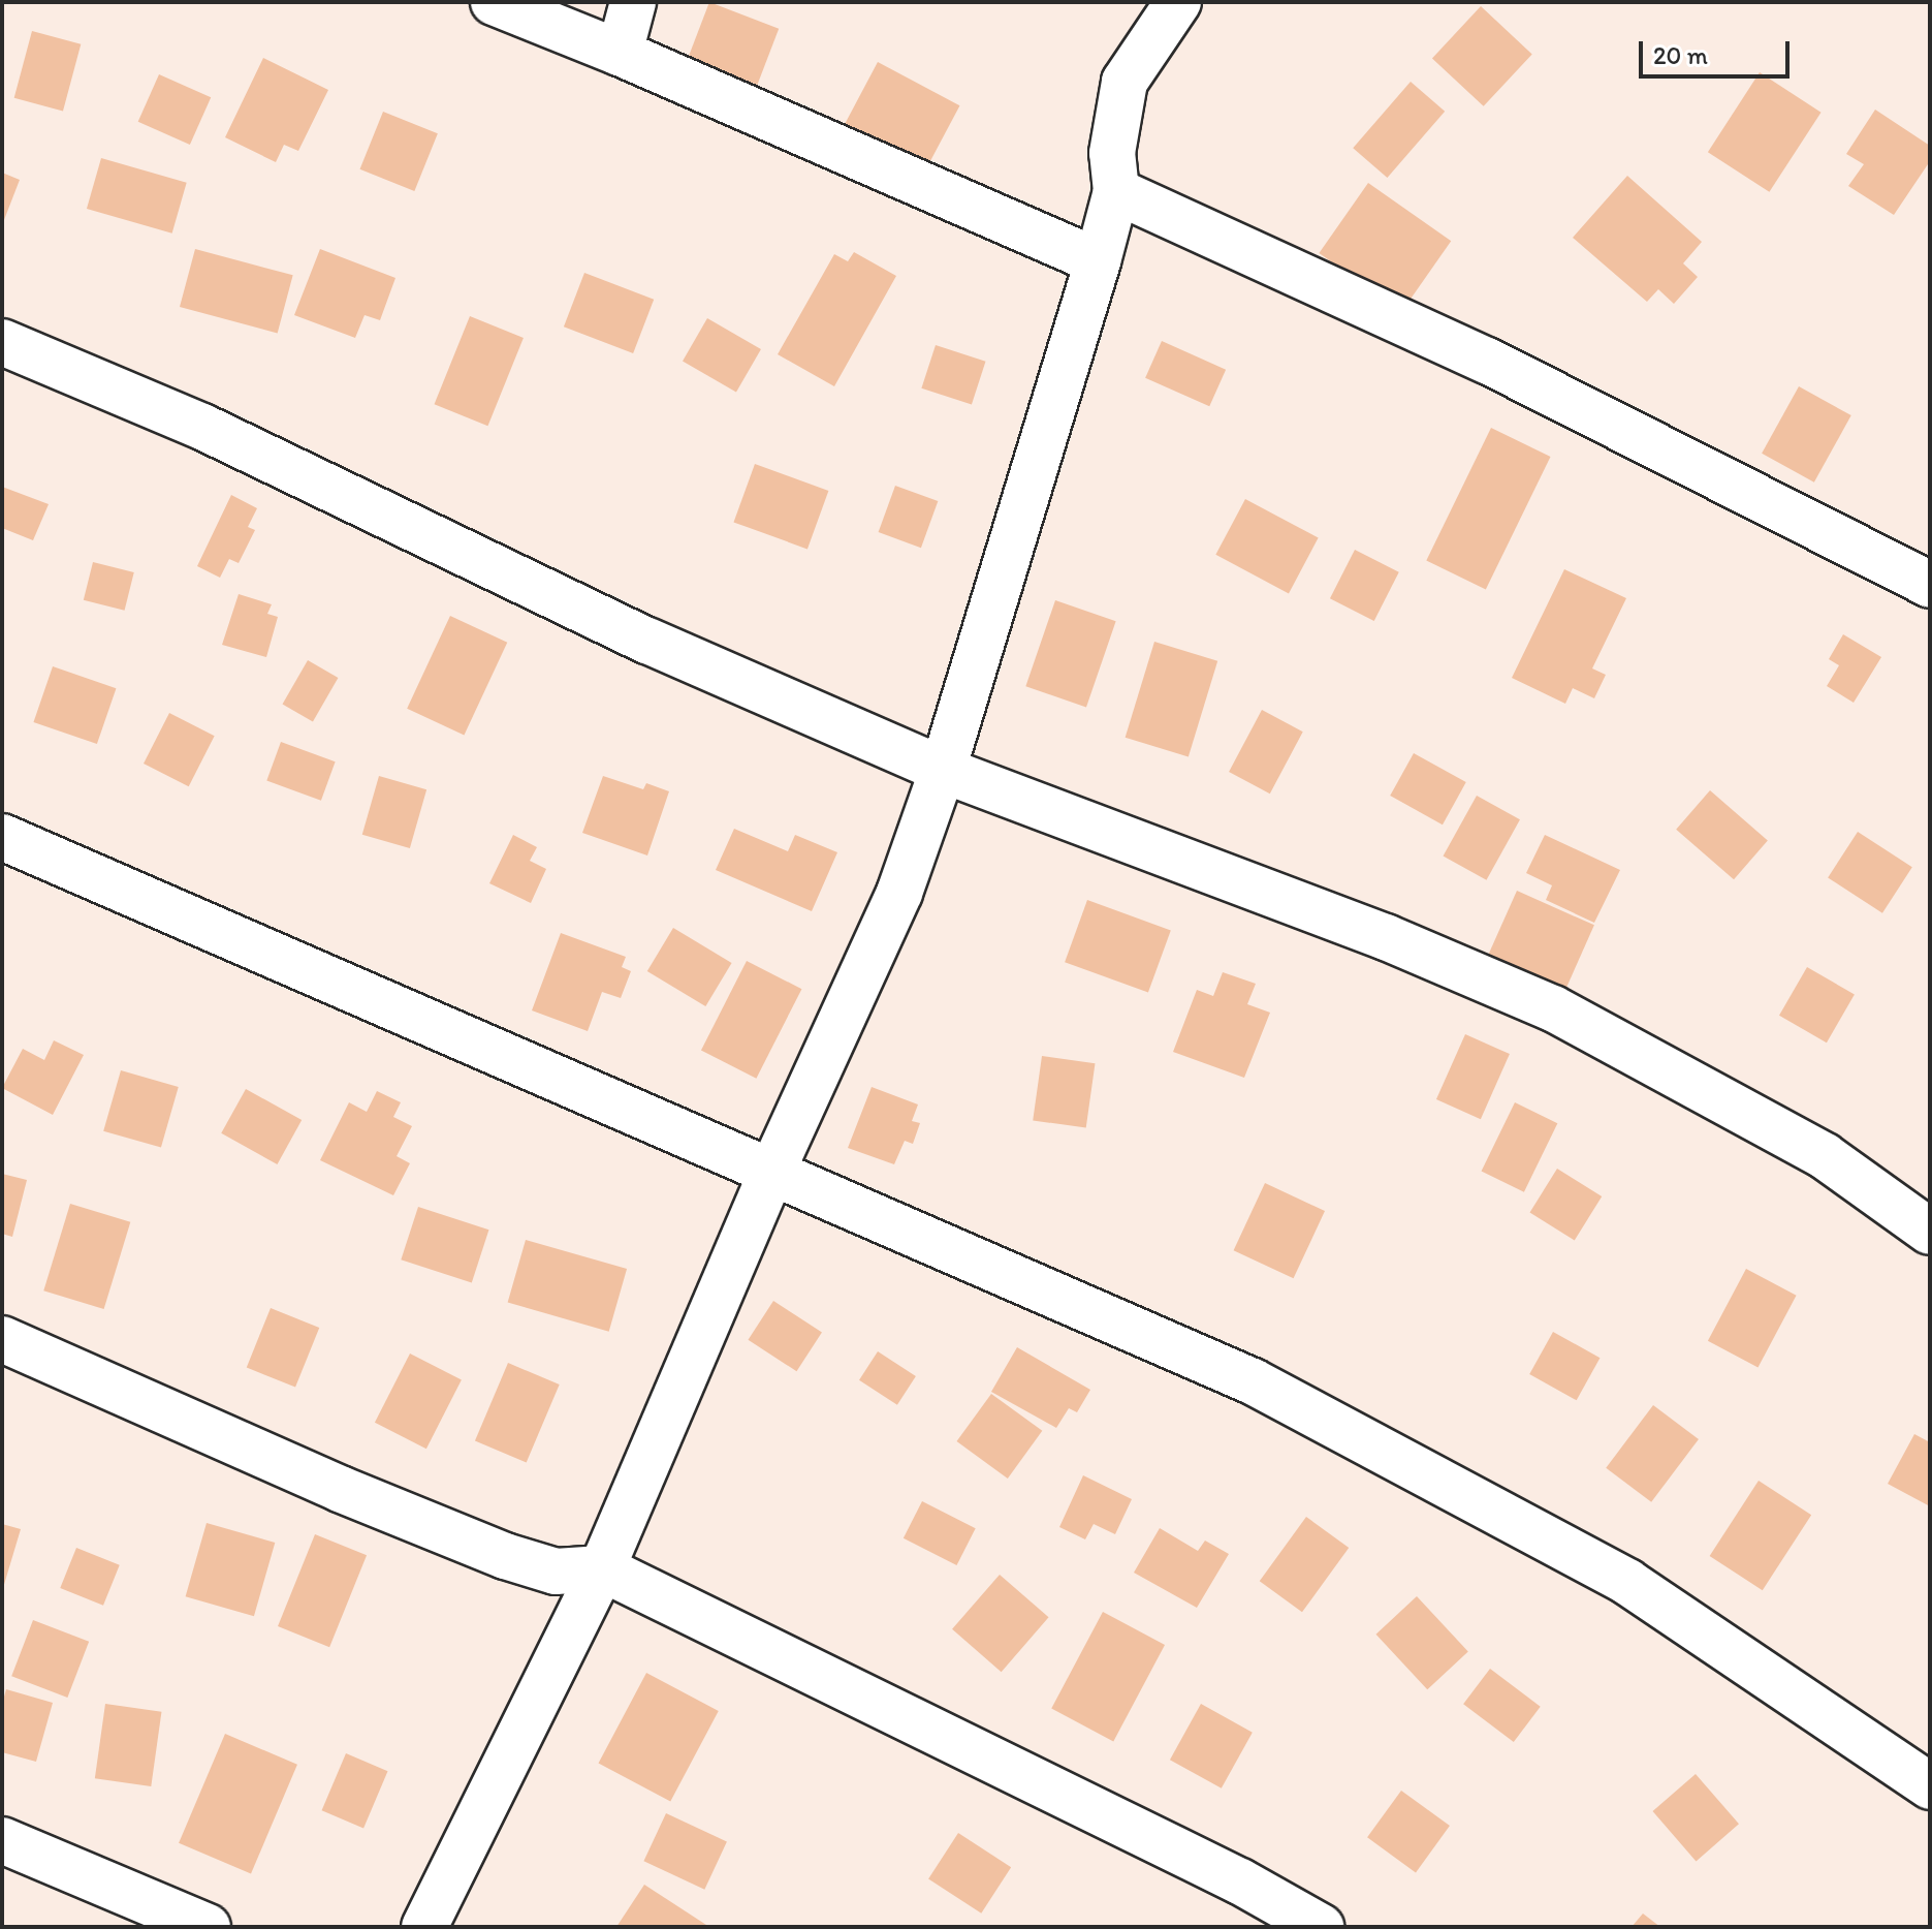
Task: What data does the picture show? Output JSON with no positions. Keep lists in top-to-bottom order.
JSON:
{
  "scale_bar": "20 m"
}
